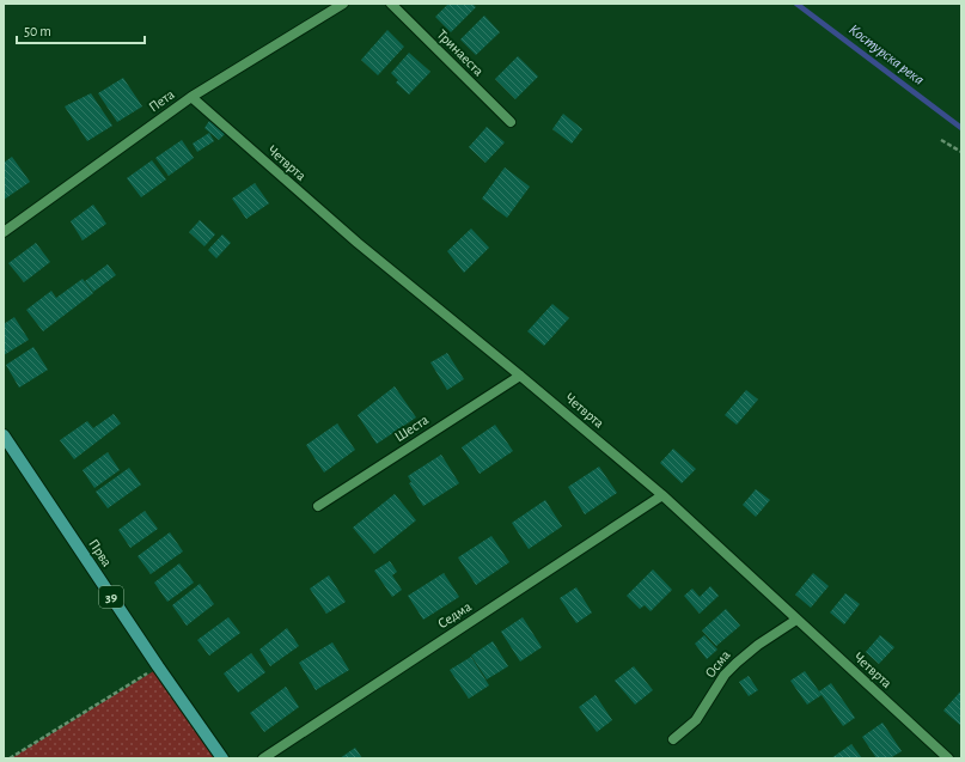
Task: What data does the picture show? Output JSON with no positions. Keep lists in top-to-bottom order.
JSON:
{
  "streets": {
    "main road": ["Прва", "39"],
    "street": [
      "Тринаеста",
      "Пета",
      "Четврта",
      "Шеста",
      "Седма",
      "Осма"
    ]
  },
  "crossings": [
    ["Пета", "Четврта"],
    ["Четврта", "Шеста"],
    ["Четврта", "Седма"],
    ["Четврта", "Осма"]
  ],
  "water": ["Костурска река"],
  "scale_bar": "50 m"
}
